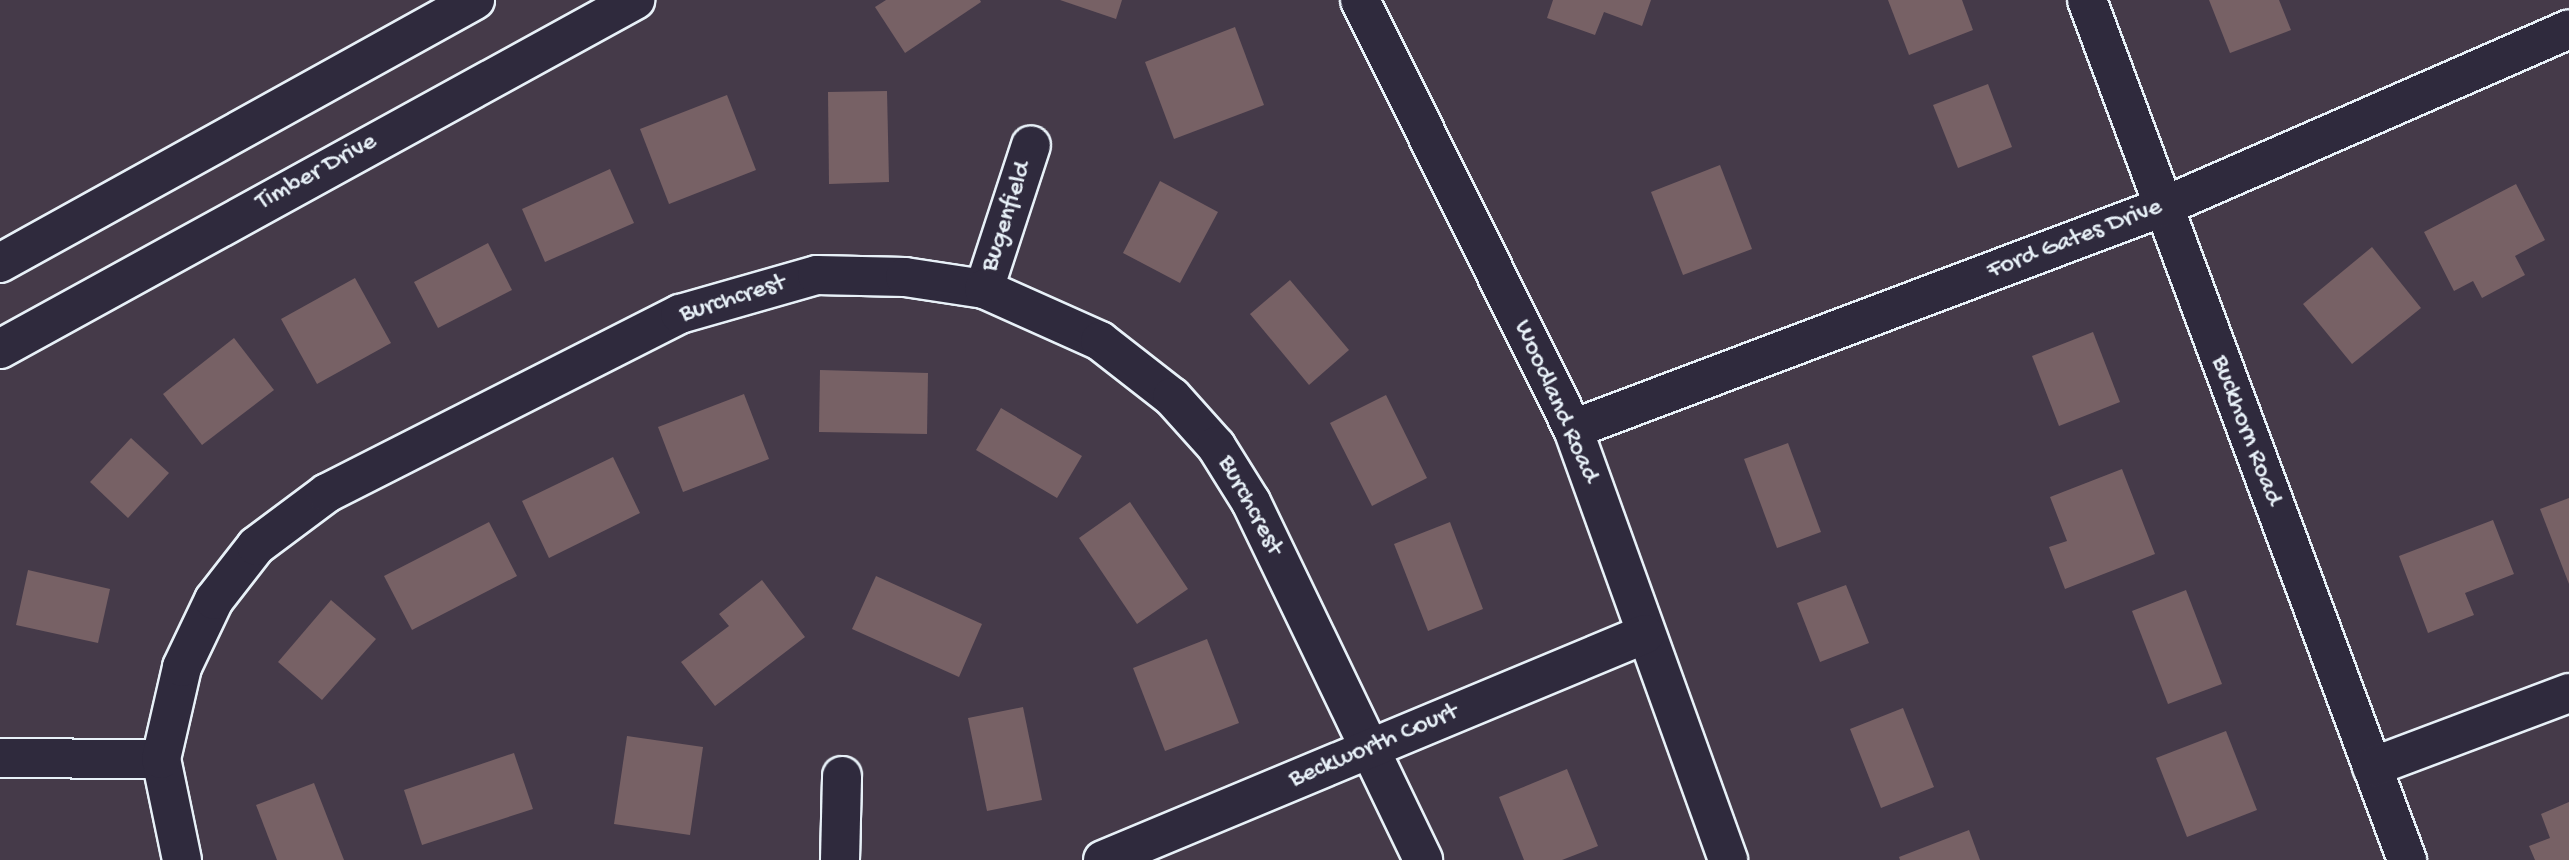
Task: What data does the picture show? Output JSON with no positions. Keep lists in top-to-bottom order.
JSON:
{
  "streets": {
    "street": [
      "Timber Drive",
      "Bugenfield",
      "Ford Gates Drive",
      "Burchcrest",
      "Woodland Road",
      "Buckhorn Road",
      "Beckworth Court"
    ]
  },
  "crossings": [
    ["Bugenfield", "Burchcrest"],
    ["Ford Gates Drive", "Woodland Road"],
    ["Ford Gates Drive", "Buckhorn Road"],
    ["Burchcrest", "Beckworth Court"],
    ["Woodland Road", "Beckworth Court"]
  ]
}
